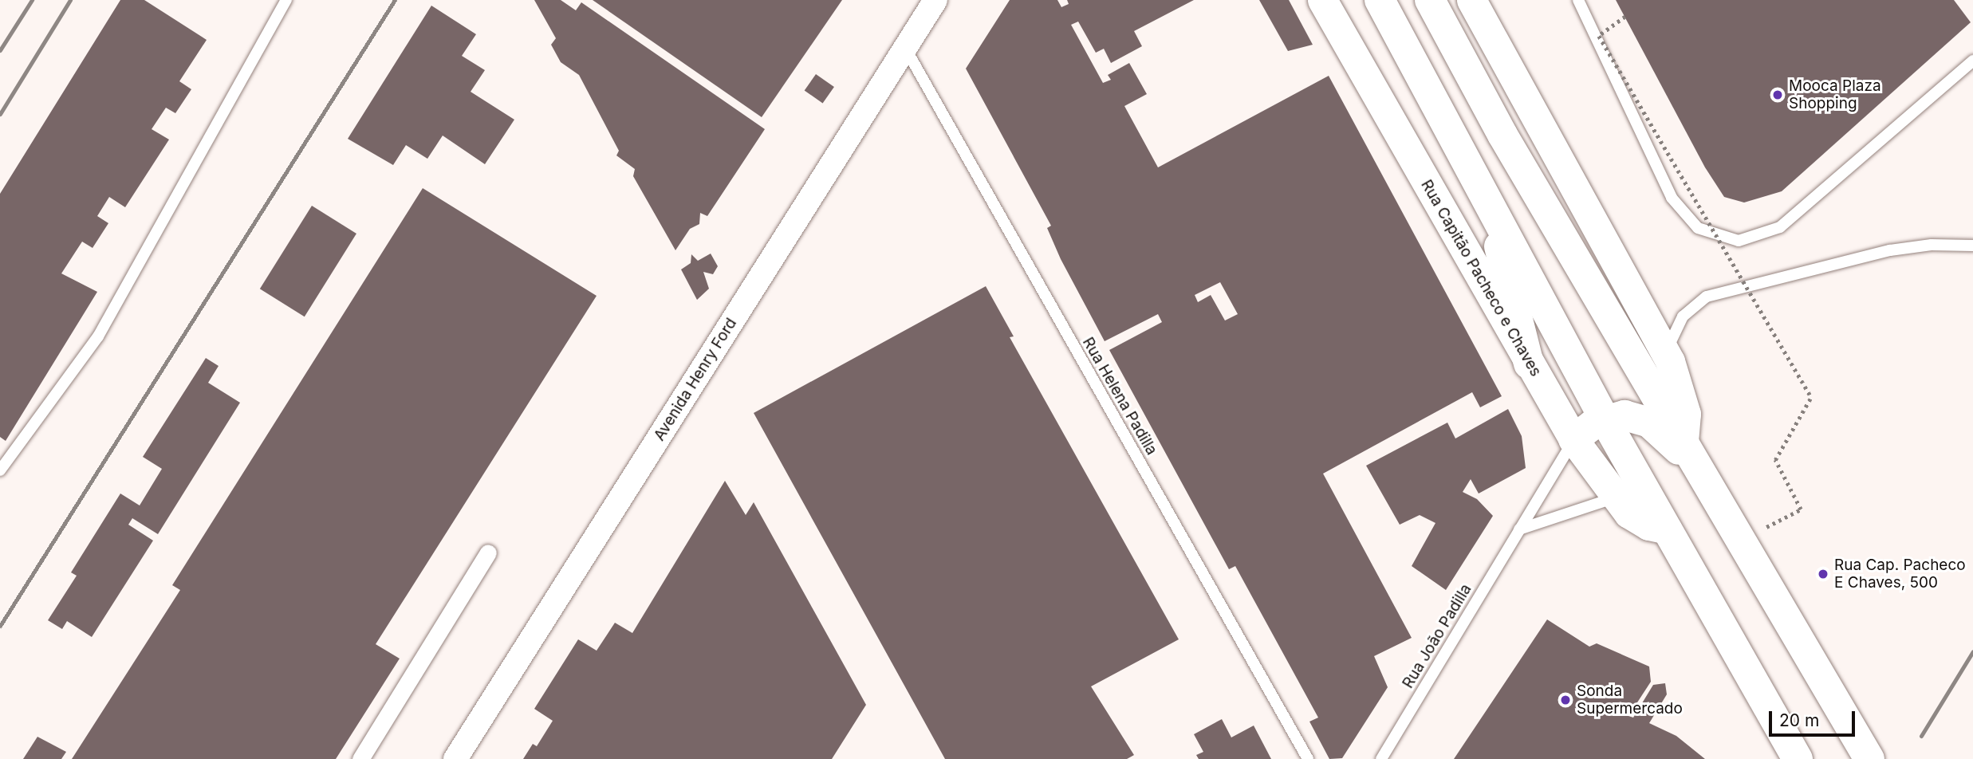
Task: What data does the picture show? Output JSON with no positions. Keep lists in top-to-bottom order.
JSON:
{
  "streets": {
    "street": ["Rua Capitão Pacheco e Chaves", "Avenida Henry Ford"],
    "lane": ["Rua Helena Padilla", "Rua João Padilla"]
  },
  "crossings": [
    ["Rua Capitão Pacheco e Chaves", "Rua João Padilla"],
    ["Avenida Henry Ford", "Rua Helena Padilla"]
  ],
  "places": ["Mooca Plaza Shopping", "Rua Cap. Pacheco E Chaves, 500", "Sonda Supermercado"],
  "scale_bar": "20 m"
}
